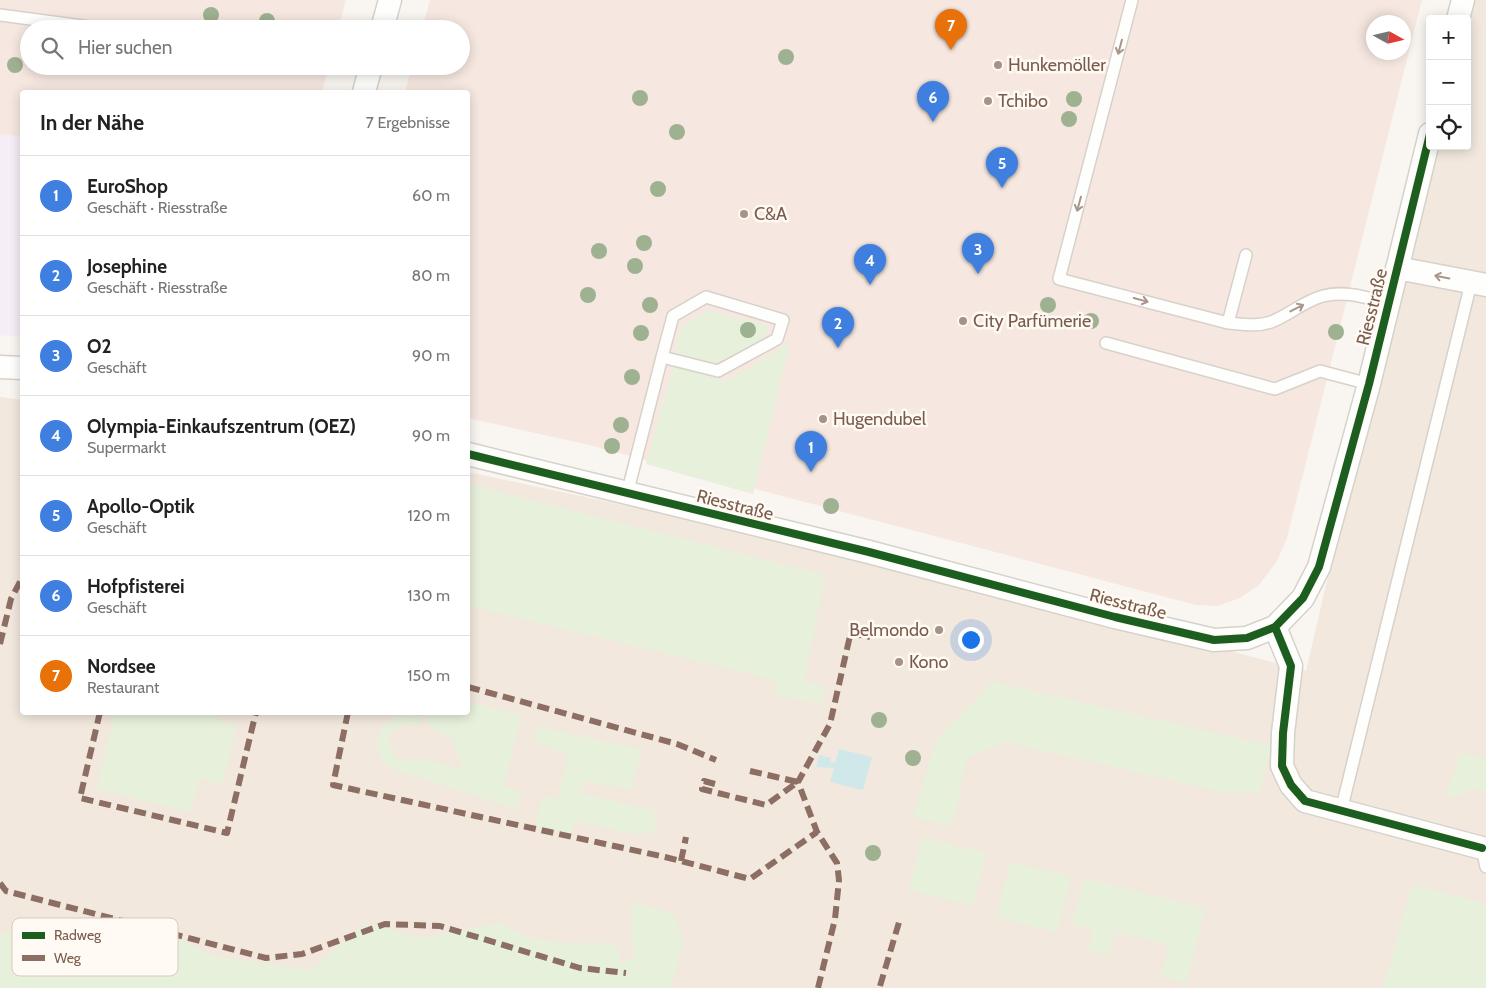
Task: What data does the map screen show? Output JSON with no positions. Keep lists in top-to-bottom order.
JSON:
{
  "streets": {
    "street": ["Riesstraße"]
  },
  "places": [
    "Hunkemöller",
    "Tchibo",
    "C&A",
    "City Parfümerie",
    "Hugendubel",
    "Belmondo",
    "Kono"
  ],
  "legend": ["Radweg", "Weg"],
  "north": "right",
  "page": {
    "pins": [
      "7",
      "6",
      "5",
      "3",
      "4",
      "2",
      "1"
    ],
    "map_buttons": ["+", "−"],
    "search": "Hier suchen",
    "heading": ["In der Nähe", "7 Ergebnisse"],
    "list": [
      {
        "mark": "1",
        "name": "EuroShop",
        "note": "Geschäft · Riesstraße",
        "value": "60 m"
      },
      {
        "mark": "2",
        "name": "Josephine",
        "note": "Geschäft · Riesstraße",
        "value": "80 m"
      },
      {
        "mark": "3",
        "name": "O2",
        "note": "Geschäft",
        "value": "90 m"
      },
      {
        "mark": "4",
        "name": "Olympia-Einkaufszentrum (OEZ)",
        "note": "Supermarkt",
        "value": "90 m"
      },
      {
        "mark": "5",
        "name": "Apollo-Optik",
        "note": "Geschäft",
        "value": "120 m"
      },
      {
        "mark": "6",
        "name": "Hofpfisterei",
        "note": "Geschäft",
        "value": "130 m"
      },
      {
        "mark": "7",
        "name": "Nordsee",
        "note": "Restaurant",
        "value": "150 m"
      }
    ]
  }
}
